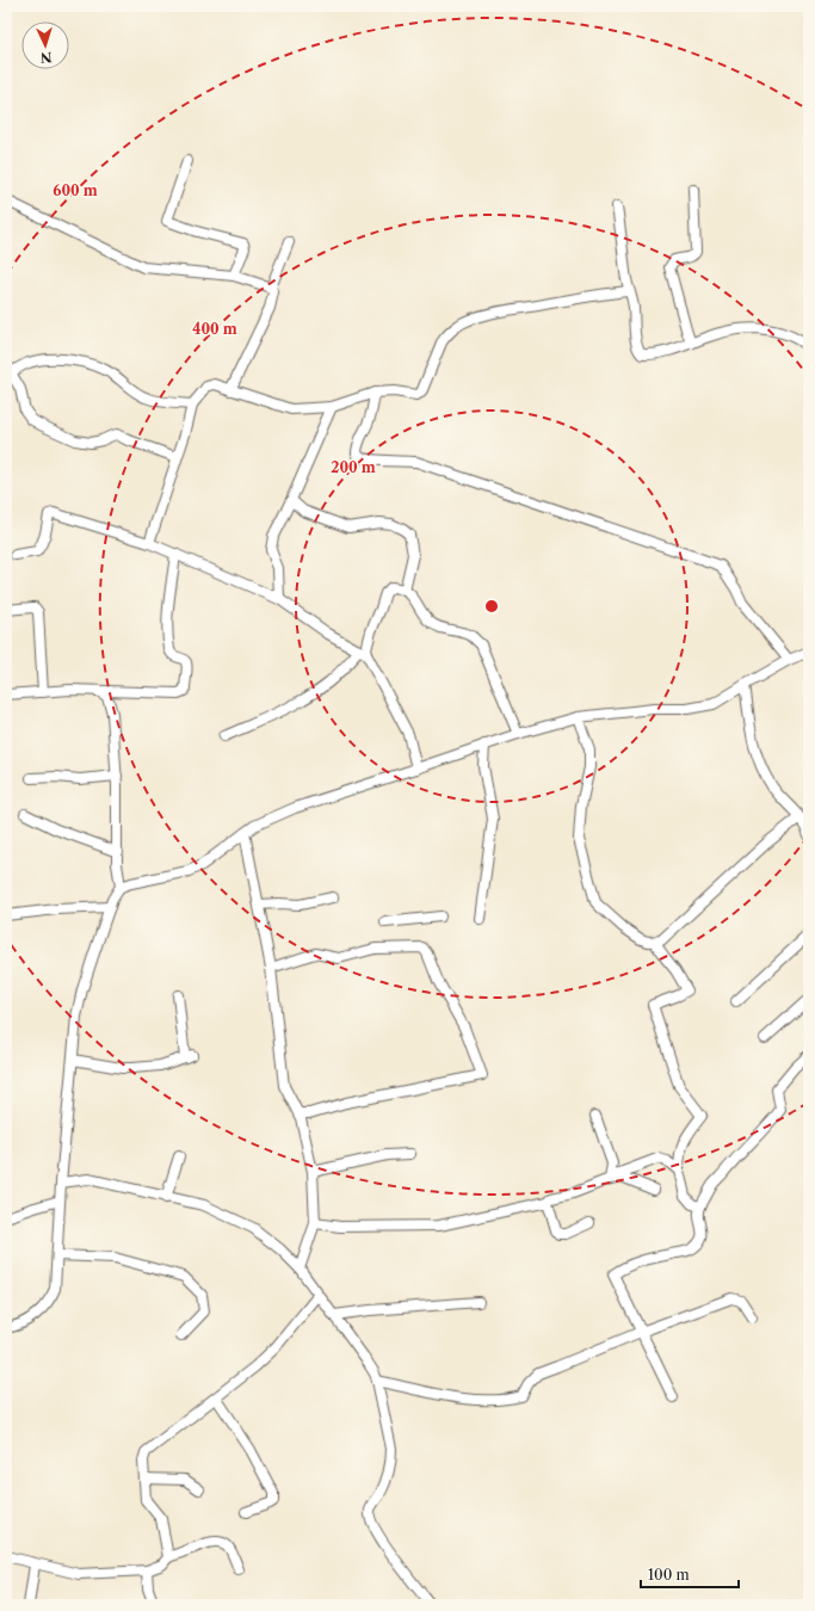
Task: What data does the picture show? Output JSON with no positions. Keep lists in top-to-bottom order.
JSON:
{
  "scale_bar": "100 m",
  "north": "bottom",
  "rings": ["600 m", "400 m", "200 m"]
}
